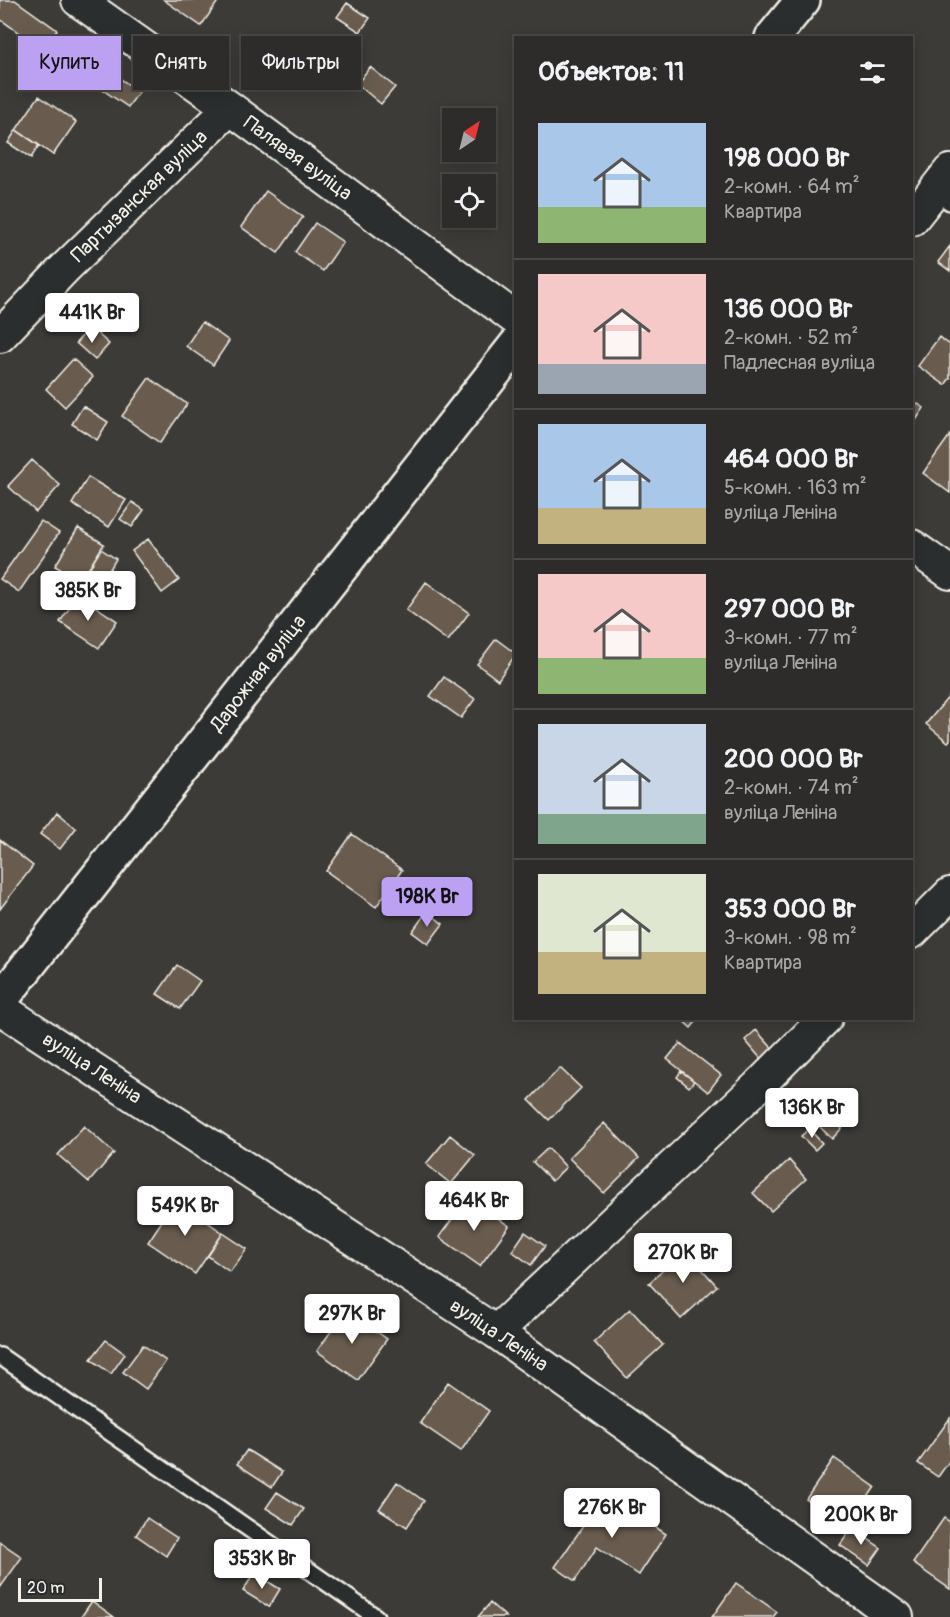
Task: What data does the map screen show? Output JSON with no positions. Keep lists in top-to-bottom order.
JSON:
{
  "streets": {
    "main road": ["Дарожная вуліца"],
    "street": ["Палявая вуліца", "Партызанская вуліца", "вуліца Леніна"]
  },
  "crossings": [
    ["Палявая вуліца", "Партызанская вуліца"]
  ],
  "scale_bar": "20 m",
  "north": "top right",
  "page": {
    "chip": ["Купить", "Снять", "Фильтры"],
    "heading": "Объектов: 11",
    "list": [
      {
        "name": "198 000 Br",
        "note": "2-комн. · 64 m² · Квартира"
      },
      {
        "name": "136 000 Br",
        "note": "2-комн. · 52 m² · Падлесная вуліца"
      },
      {
        "name": "464 000 Br",
        "note": "5-комн. · 163 m² · вуліца Леніна"
      },
      {
        "name": "297 000 Br",
        "note": "3-комн. · 77 m² · вуліца Леніна"
      },
      {
        "name": "200 000 Br",
        "note": "2-комн. · 74 m² · вуліца Леніна"
      },
      {
        "name": "353 000 Br",
        "note": "3-комн. · 98 m² · Квартира"
      }
    ],
    "price": [
      "441K Br",
      "385K Br",
      "198K Br",
      "136K Br",
      "464K Br",
      "549K Br",
      "270K Br",
      "297K Br",
      "276K Br",
      "200K Br",
      "353K Br"
    ],
    "scale": "20 m"
  }
}
